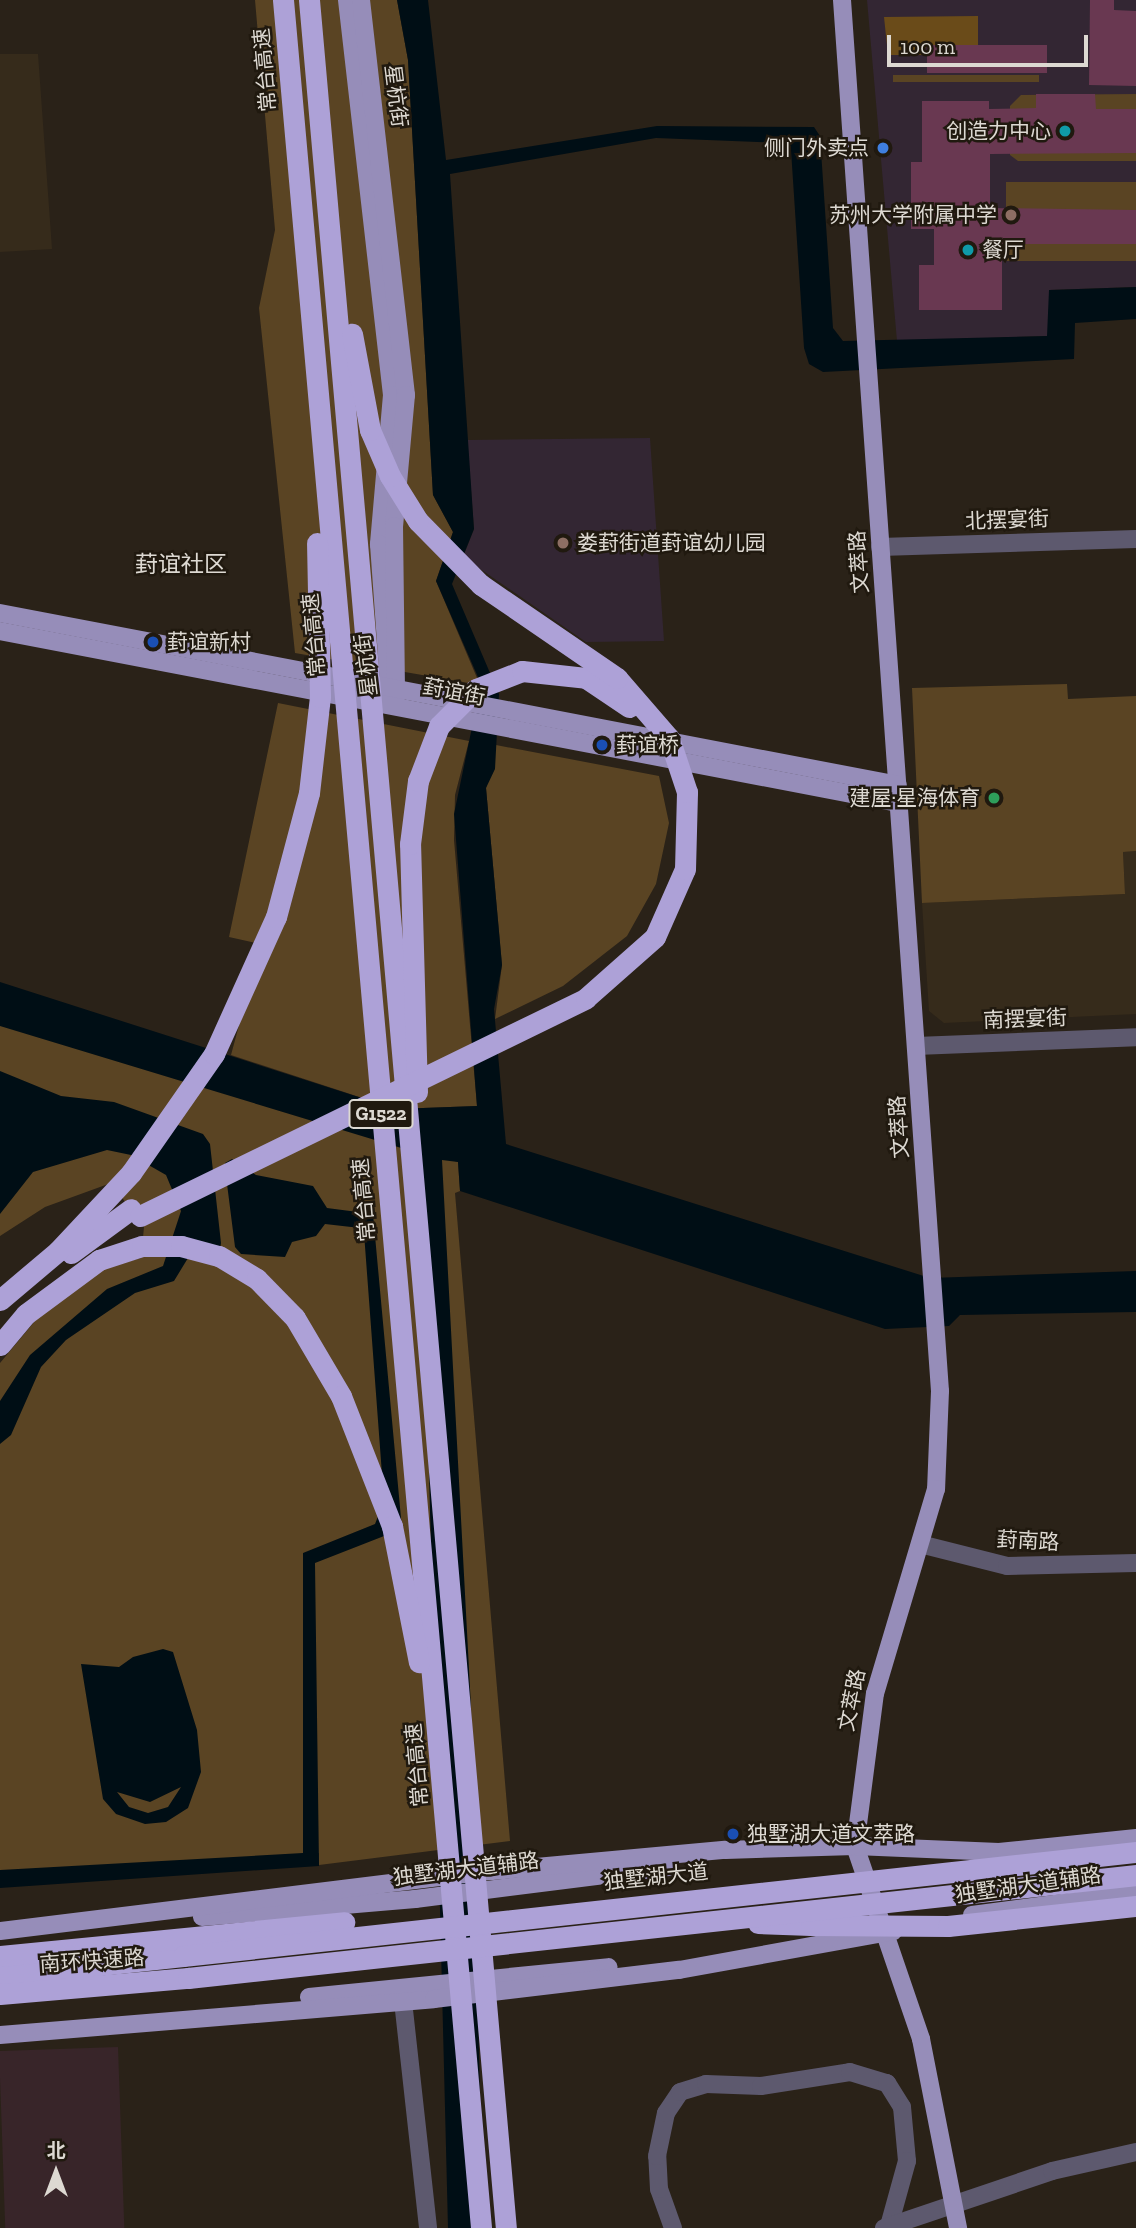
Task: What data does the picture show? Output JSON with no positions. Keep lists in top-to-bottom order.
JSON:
{
  "streets": {
    "highway": [
      "常台高速",
      "G1522",
      "独墅湖大道",
      "南环快速路"
    ],
    "main road": [
      "星杭街",
      "文萃路",
      "葑谊街",
      "独墅湖大道辅路"
    ],
    "street": ["北摆宴街", "南摆宴街", "葑南路"]
  },
  "crossings": [
    ["星杭街", "葑谊街"],
    ["北摆宴街", "文萃路"],
    ["文萃路", "葑谊街"],
    ["文萃路", "南摆宴街"],
    ["文萃路", "葑南路"],
    ["文萃路", "独墅湖大道辅路"],
    ["独墅湖大道", "南环快速路"]
  ],
  "districts": ["葑谊社区"],
  "places": [
    "创造力中心",
    "侧门外卖点",
    "苏州大学附属中学",
    "餐厅",
    "娄葑街道葑谊幼儿园",
    "葑谊新村",
    "葑谊桥",
    "建屋·星海体育",
    "独墅湖大道文萃路"
  ],
  "scale_bar": "100 m",
  "north": "top"
}
